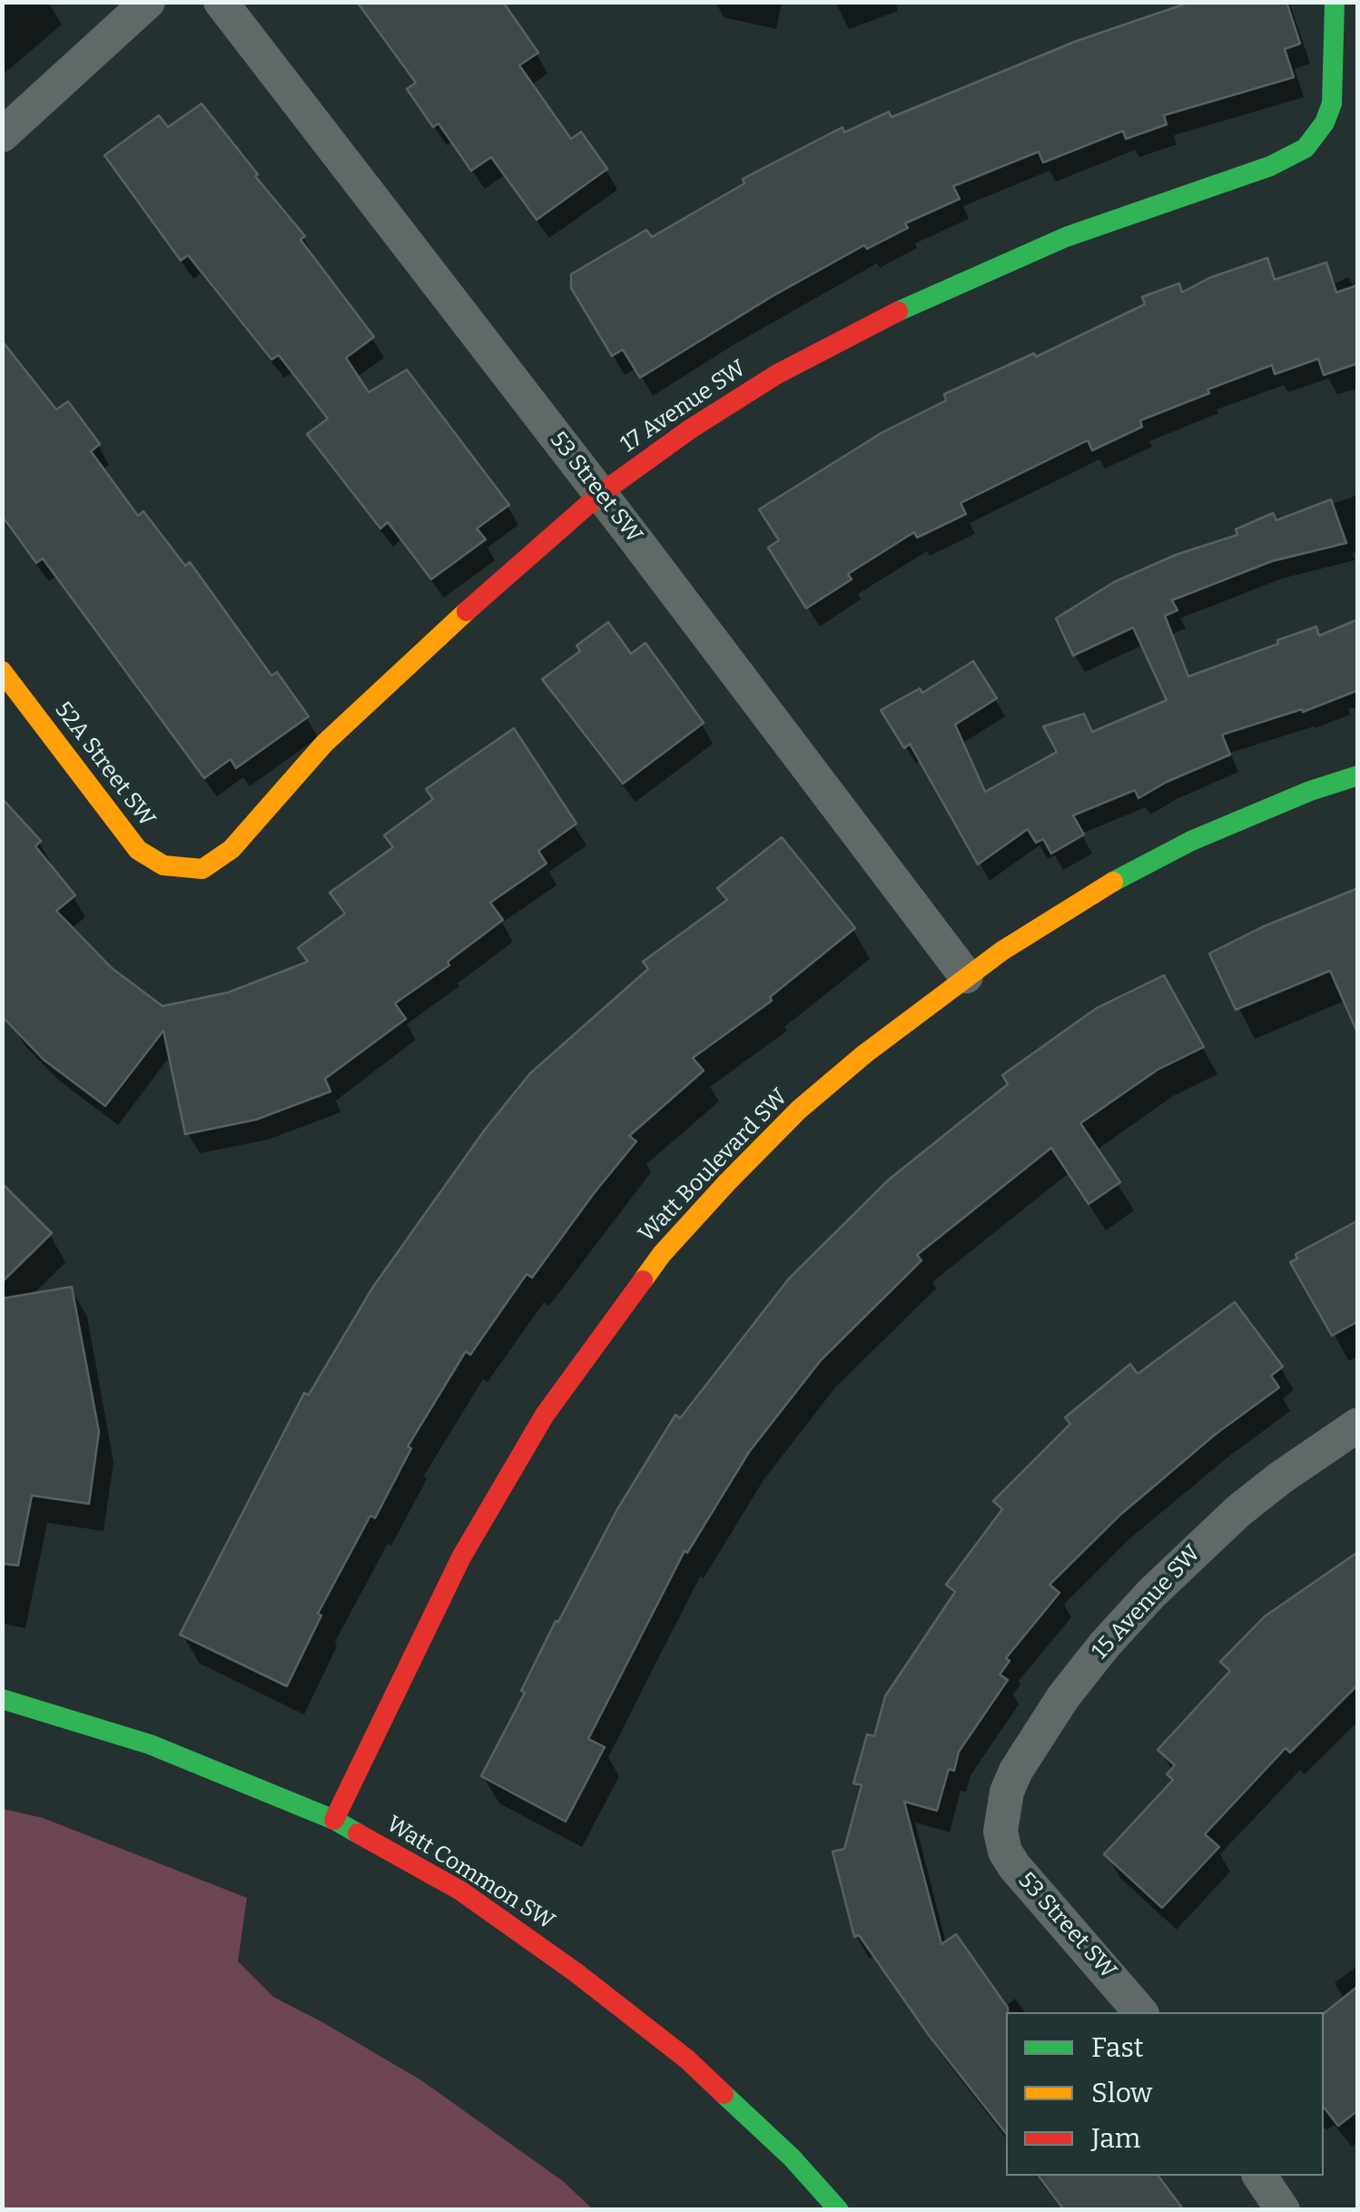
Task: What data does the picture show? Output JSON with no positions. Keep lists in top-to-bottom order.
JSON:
{
  "streets": {
    "street": [
      "17 Avenue SW",
      "53 Street SW",
      "52A Street SW",
      "Watt Boulevard SW",
      "15 Avenue SW",
      "Watt Common SW"
    ]
  },
  "crossings": [
    ["17 Avenue SW", "53 Street SW"],
    ["17 Avenue SW", "52A Street SW"],
    ["53 Street SW", "Watt Boulevard SW"],
    ["53 Street SW", "15 Avenue SW"],
    ["Watt Boulevard SW", "Watt Common SW"]
  ],
  "legend": ["Fast", "Slow", "Jam"]
}
